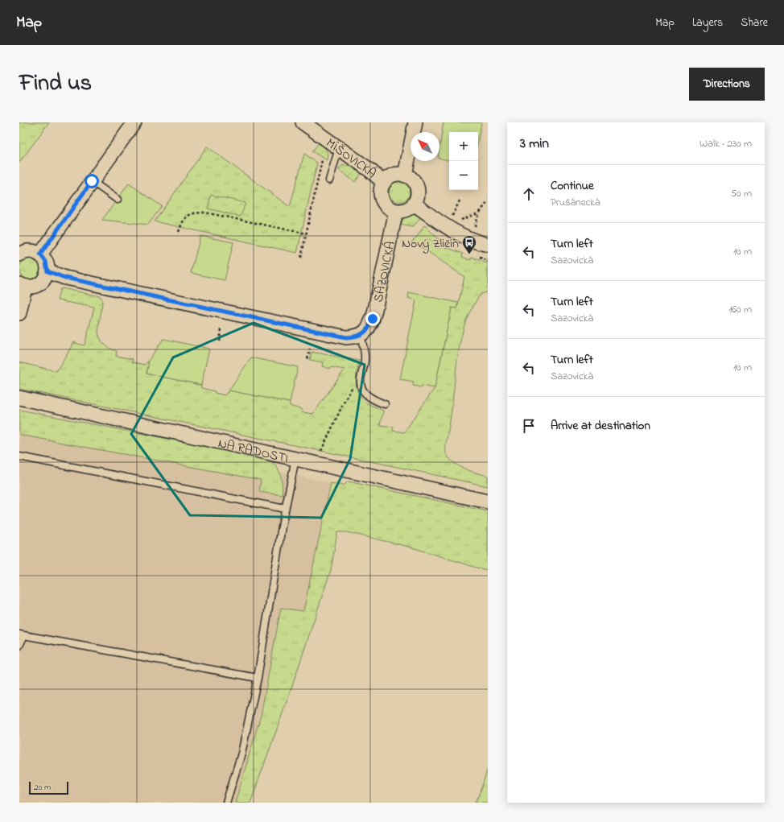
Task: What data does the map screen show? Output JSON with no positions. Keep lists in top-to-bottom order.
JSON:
{
  "streets": {
    "street": ["MÍŠOVICKÁ", "SAZOVICKÁ", "NA RADOSTI"]
  },
  "crossings": [
    ["MÍŠOVICKÁ", "SAZOVICKÁ"]
  ],
  "places": {
    "bus stop": ["Nový Zličín"]
  },
  "scale_bar": "20 m",
  "north": "top left",
  "page": {
    "header": "Map",
    "nav": ["Map", "Layers", "Share"],
    "title": "Find us",
    "buttons": "Directions",
    "heading": ["3 min", "Walk · 230 m"],
    "map_buttons": ["+", "−"],
    "list": [
      ["Continue", "Prušánecká", "50 m"],
      ["Turn left", "Sazovická", "10 m"],
      ["Turn left", "Sazovická", "160 m"],
      ["Turn left", "Sazovická", "10 m"],
      "Arrive at destination"
    ],
    "scale": "20 m"
  }
}
